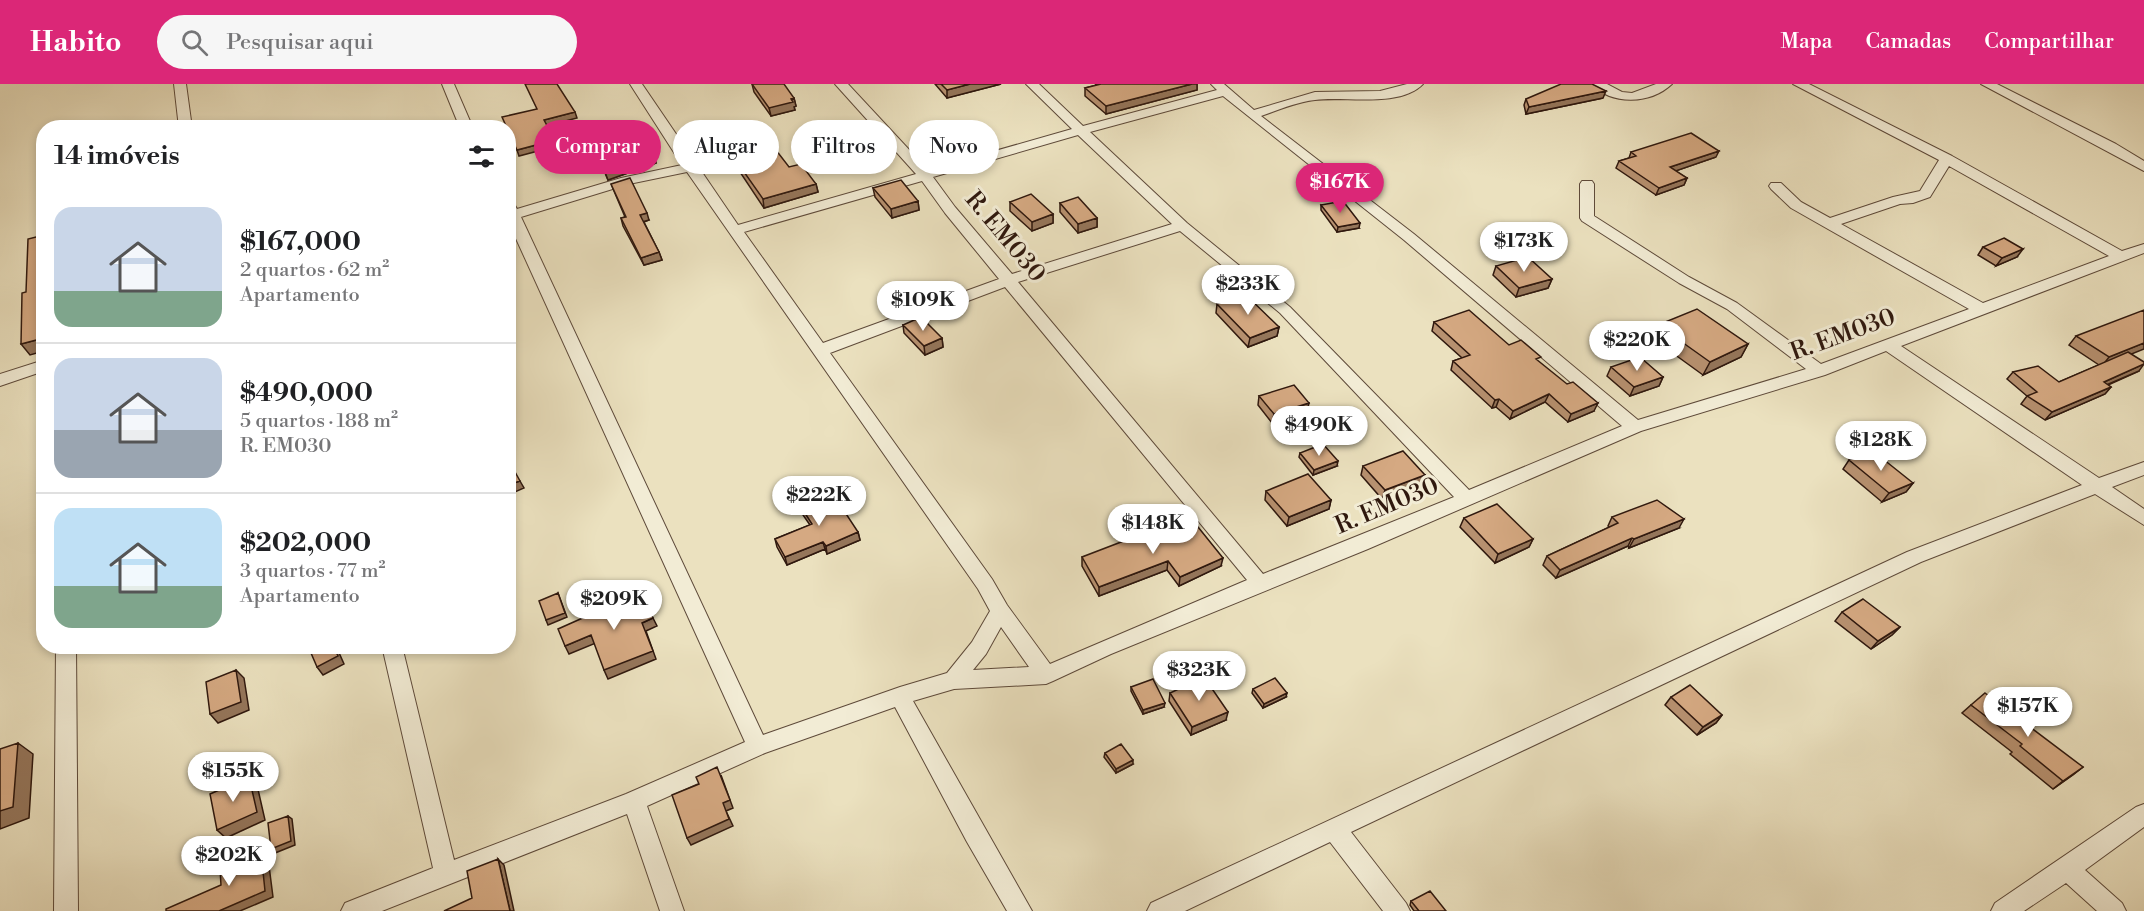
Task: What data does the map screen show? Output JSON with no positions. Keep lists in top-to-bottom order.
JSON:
{
  "streets": {
    "street": ["R. EM030"]
  },
  "page": {
    "header": "Habito",
    "search": "Pesquisar aqui",
    "nav": ["Mapa", "Camadas", "Compartilhar"],
    "chip": [
      "Comprar",
      "Alugar",
      "Filtros",
      "Novo"
    ],
    "heading": "14 imóveis",
    "price": [
      "$167K",
      "$173K",
      "$233K",
      "$109K",
      "$220K",
      "$490K",
      "$128K",
      "$222K",
      "$148K",
      "$209K",
      "$323K",
      "$157K",
      "$155K",
      "$202K"
    ],
    "list": [
      {
        "name": "$167,000",
        "note": "2 quartos · 62 m² · Apartamento"
      },
      {
        "name": "$490,000",
        "note": "5 quartos · 188 m² · R. EM030"
      },
      {
        "name": "$202,000",
        "note": "3 quartos · 77 m² · Apartamento"
      }
    ]
  }
}
